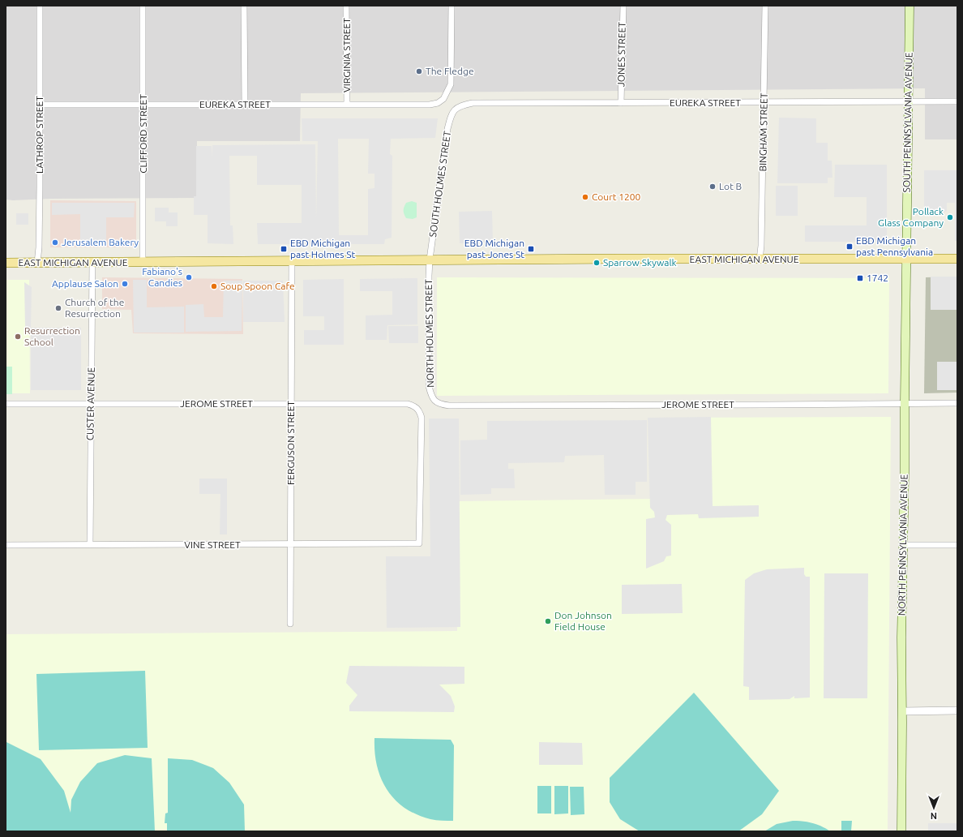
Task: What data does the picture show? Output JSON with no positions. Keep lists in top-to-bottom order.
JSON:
{
  "streets": {
    "main road": ["SOUTH PENNSYLVANIA AVENUE", "EAST MICHIGAN AVENUE", "NORTH PENNSYLVANIA AVENUE"],
    "street": [
      "JONES STREET",
      "VIRGINIA STREET",
      "EUREKA STREET",
      "BINGHAM STREET",
      "CLIFFORD STREET",
      "LATHROP STREET",
      "SOUTH HOLMES STREET",
      "NORTH HOLMES STREET",
      "CUSTER AVENUE",
      "JEROME STREET",
      "FERGUSON STREET",
      "VINE STREET"
    ]
  },
  "crossings": [
    ["JONES STREET", "EUREKA STREET"],
    ["VIRGINIA STREET", "EUREKA STREET"],
    ["EUREKA STREET", "SOUTH PENNSYLVANIA AVENUE"],
    ["EUREKA STREET", "BINGHAM STREET"],
    ["EUREKA STREET", "CLIFFORD STREET"],
    ["EUREKA STREET", "LATHROP STREET"],
    ["EUREKA STREET", "SOUTH HOLMES STREET"],
    ["SOUTH PENNSYLVANIA AVENUE", "EAST MICHIGAN AVENUE"],
    ["SOUTH PENNSYLVANIA AVENUE", "NORTH PENNSYLVANIA AVENUE"],
    ["BINGHAM STREET", "EAST MICHIGAN AVENUE"],
    ["CLIFFORD STREET", "EAST MICHIGAN AVENUE"],
    ["LATHROP STREET", "EAST MICHIGAN AVENUE"],
    ["SOUTH HOLMES STREET", "EAST MICHIGAN AVENUE"],
    ["SOUTH HOLMES STREET", "NORTH HOLMES STREET"],
    ["EAST MICHIGAN AVENUE", "NORTH HOLMES STREET"],
    ["EAST MICHIGAN AVENUE", "CUSTER AVENUE"],
    ["EAST MICHIGAN AVENUE", "FERGUSON STREET"],
    ["EAST MICHIGAN AVENUE", "NORTH PENNSYLVANIA AVENUE"],
    ["NORTH HOLMES STREET", "JEROME STREET"],
    ["CUSTER AVENUE", "JEROME STREET"],
    ["CUSTER AVENUE", "VINE STREET"],
    ["JEROME STREET", "FERGUSON STREET"],
    ["JEROME STREET", "VINE STREET"],
    ["JEROME STREET", "NORTH PENNSYLVANIA AVENUE"],
    ["FERGUSON STREET", "VINE STREET"]
  ],
  "places": {
    "other": [
      "The Fledge",
      "Lot B",
      "Court 1200",
      "Pollack Glass Company",
      "Jerusalem Bakery",
      "Sparrow Skywalk",
      "Fabiano's Candies",
      "Applause Salon",
      "Soup Spoon Cafe",
      "Church of the Resurrection",
      "Resurrection School",
      "Don Johnson Field House"
    ],
    "transit": [
      "EBD Michigan past Pennsylvania",
      "EBD Michigan past Holmes St",
      "EBD Michigan past Jones St",
      "1742"
    ]
  },
  "north": "bottom"
}
